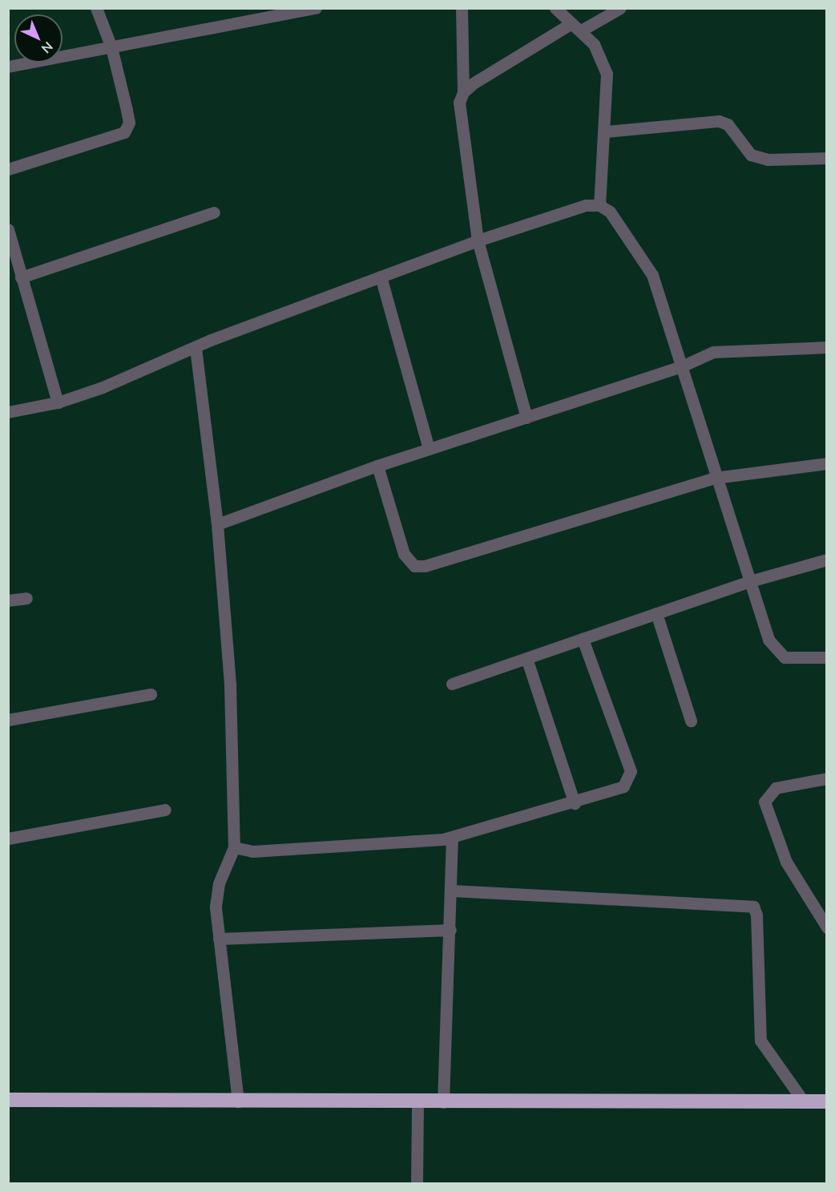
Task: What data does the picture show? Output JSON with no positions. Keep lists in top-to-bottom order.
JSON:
{
  "north": "bottom right"
}
